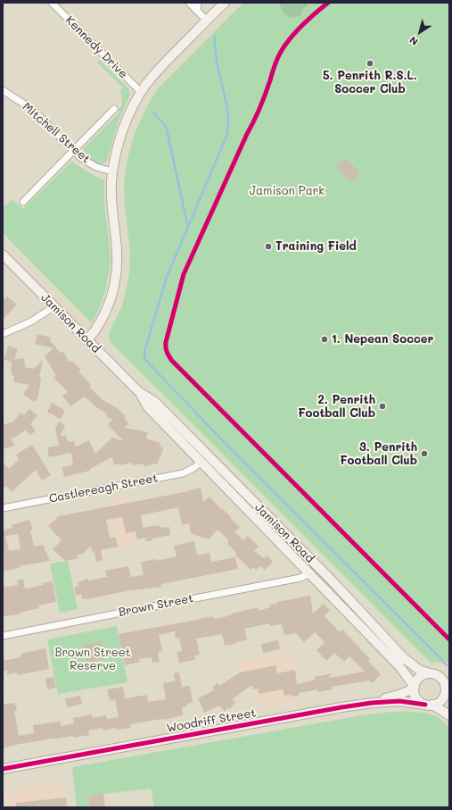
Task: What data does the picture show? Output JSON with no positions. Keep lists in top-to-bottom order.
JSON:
{
  "streets": {
    "main road": ["Jamison Road", "Woodriff Street"],
    "street": [
      "Kennedy Drive",
      "Mitchell Street",
      "Castlereagh Street",
      "Brown Street"
    ]
  },
  "crossings": [
    ["Jamison Road", "Castlereagh Street"],
    ["Jamison Road", "Brown Street"],
    ["Jamison Road", "Woodriff Street"]
  ],
  "parks": ["Jamison Park", "Brown Street Reserve"],
  "places": [
    "5. Penrith R.S.L. Soccer Club",
    "Training Field",
    "1. Nepean Soccer",
    "2. Penrith Football Club",
    "3. Penrith Football Club"
  ],
  "north": "bottom left"
}
